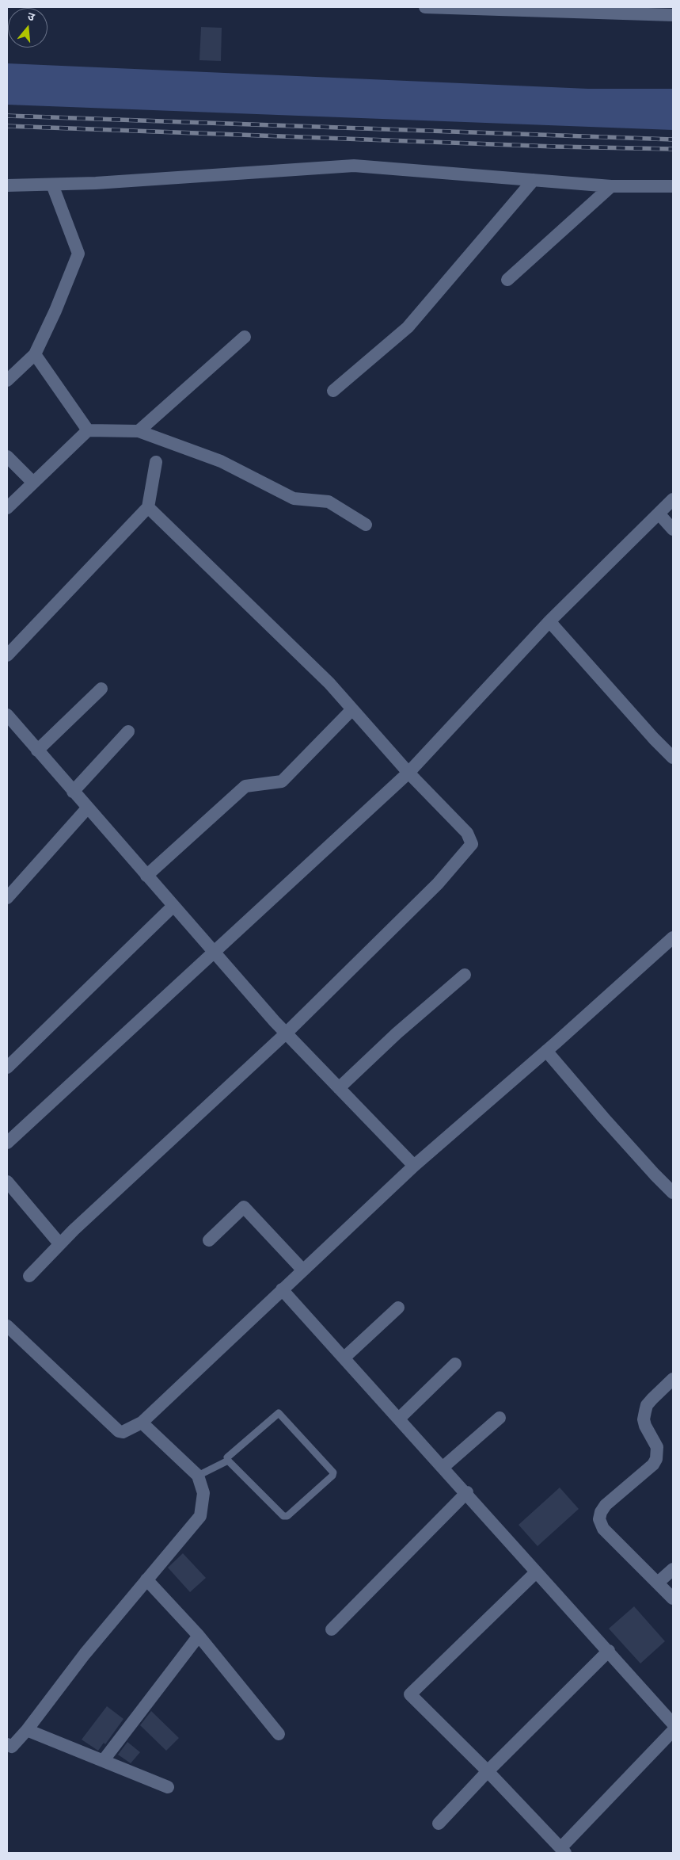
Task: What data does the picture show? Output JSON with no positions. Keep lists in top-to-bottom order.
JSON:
{
  "north": "top"
}
